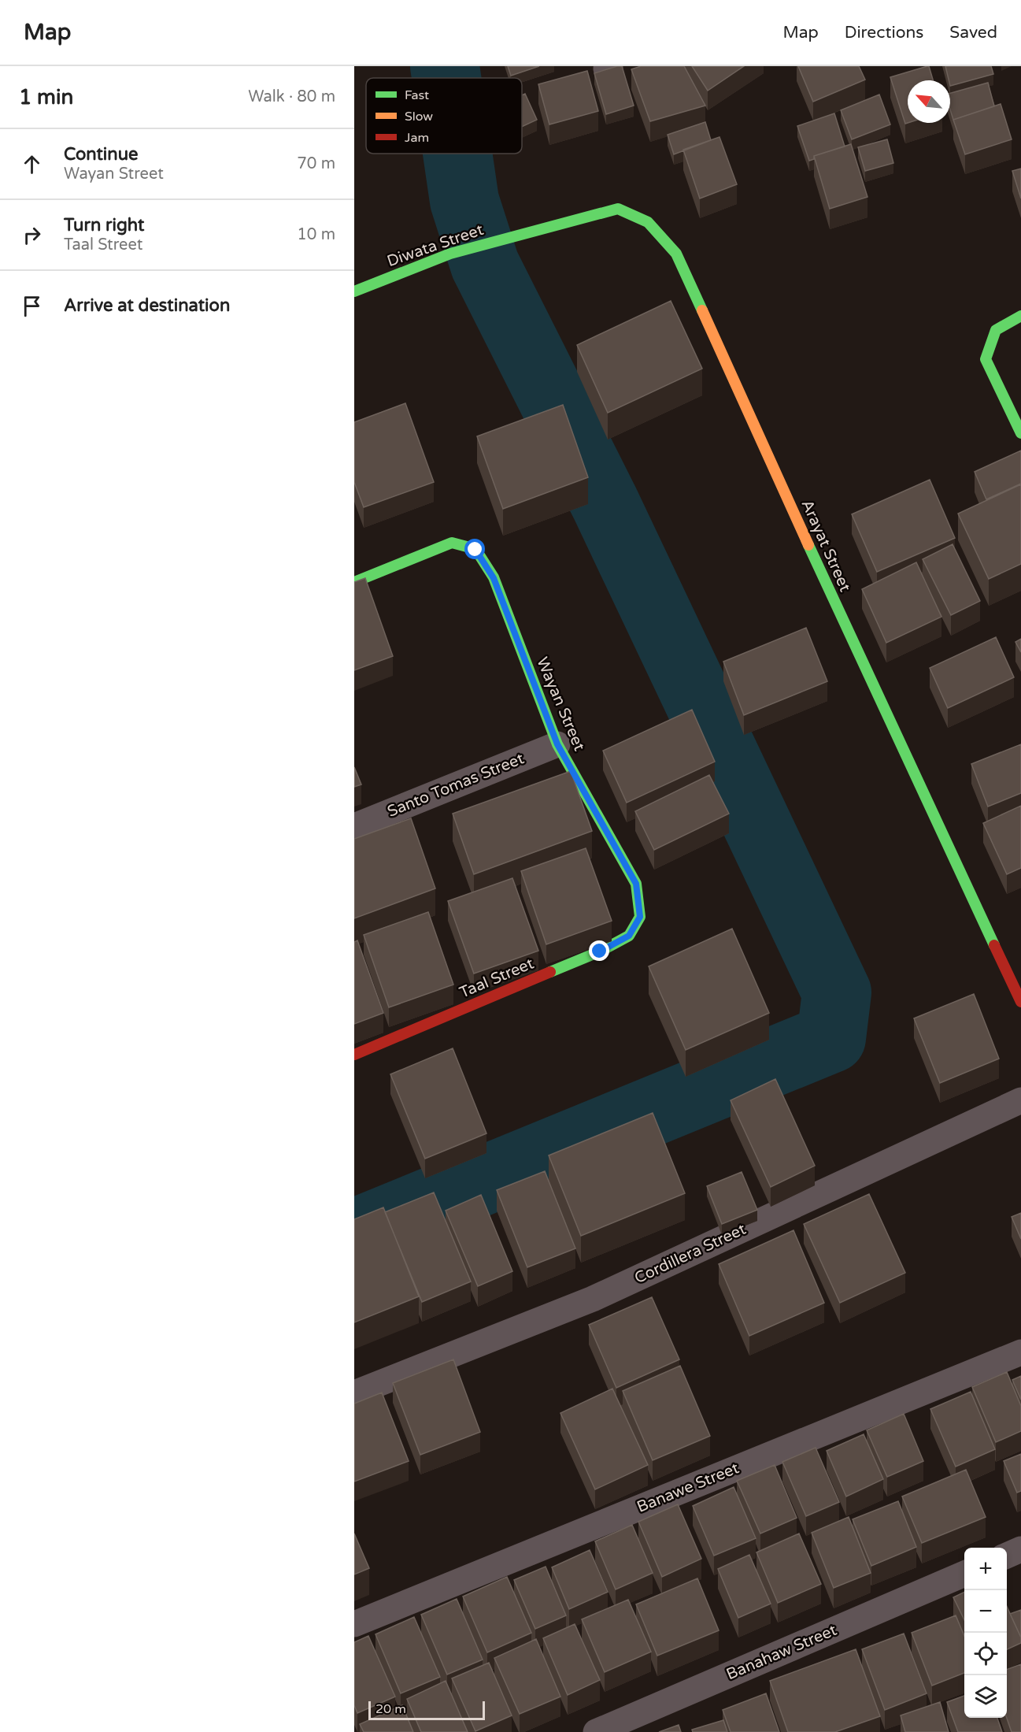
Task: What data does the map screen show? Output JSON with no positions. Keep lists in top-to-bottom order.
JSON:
{
  "streets": {
    "street": [
      "Diwata Street",
      "Arayat Street",
      "Wayan Street",
      "Santo Tomas Street",
      "Taal Street",
      "Cordillera Street",
      "Banawe Street",
      "Banahaw Street"
    ]
  },
  "crossings": [
    ["Diwata Street", "Arayat Street"],
    ["Wayan Street", "Santo Tomas Street"],
    ["Wayan Street", "Taal Street"]
  ],
  "legend": ["Fast", "Slow", "Jam"],
  "scale_bar": "20 m",
  "north": "top left",
  "page": {
    "header": "Map",
    "nav": ["Map", "Directions", "Saved"],
    "heading": ["1 min", "Walk · 80 m"],
    "list": [
      ["Continue", "Wayan Street", "70 m"],
      ["Turn right", "Taal Street", "10 m"],
      "Arrive at destination"
    ],
    "map_buttons": ["+", "−"],
    "scale": "20 m"
  }
}
